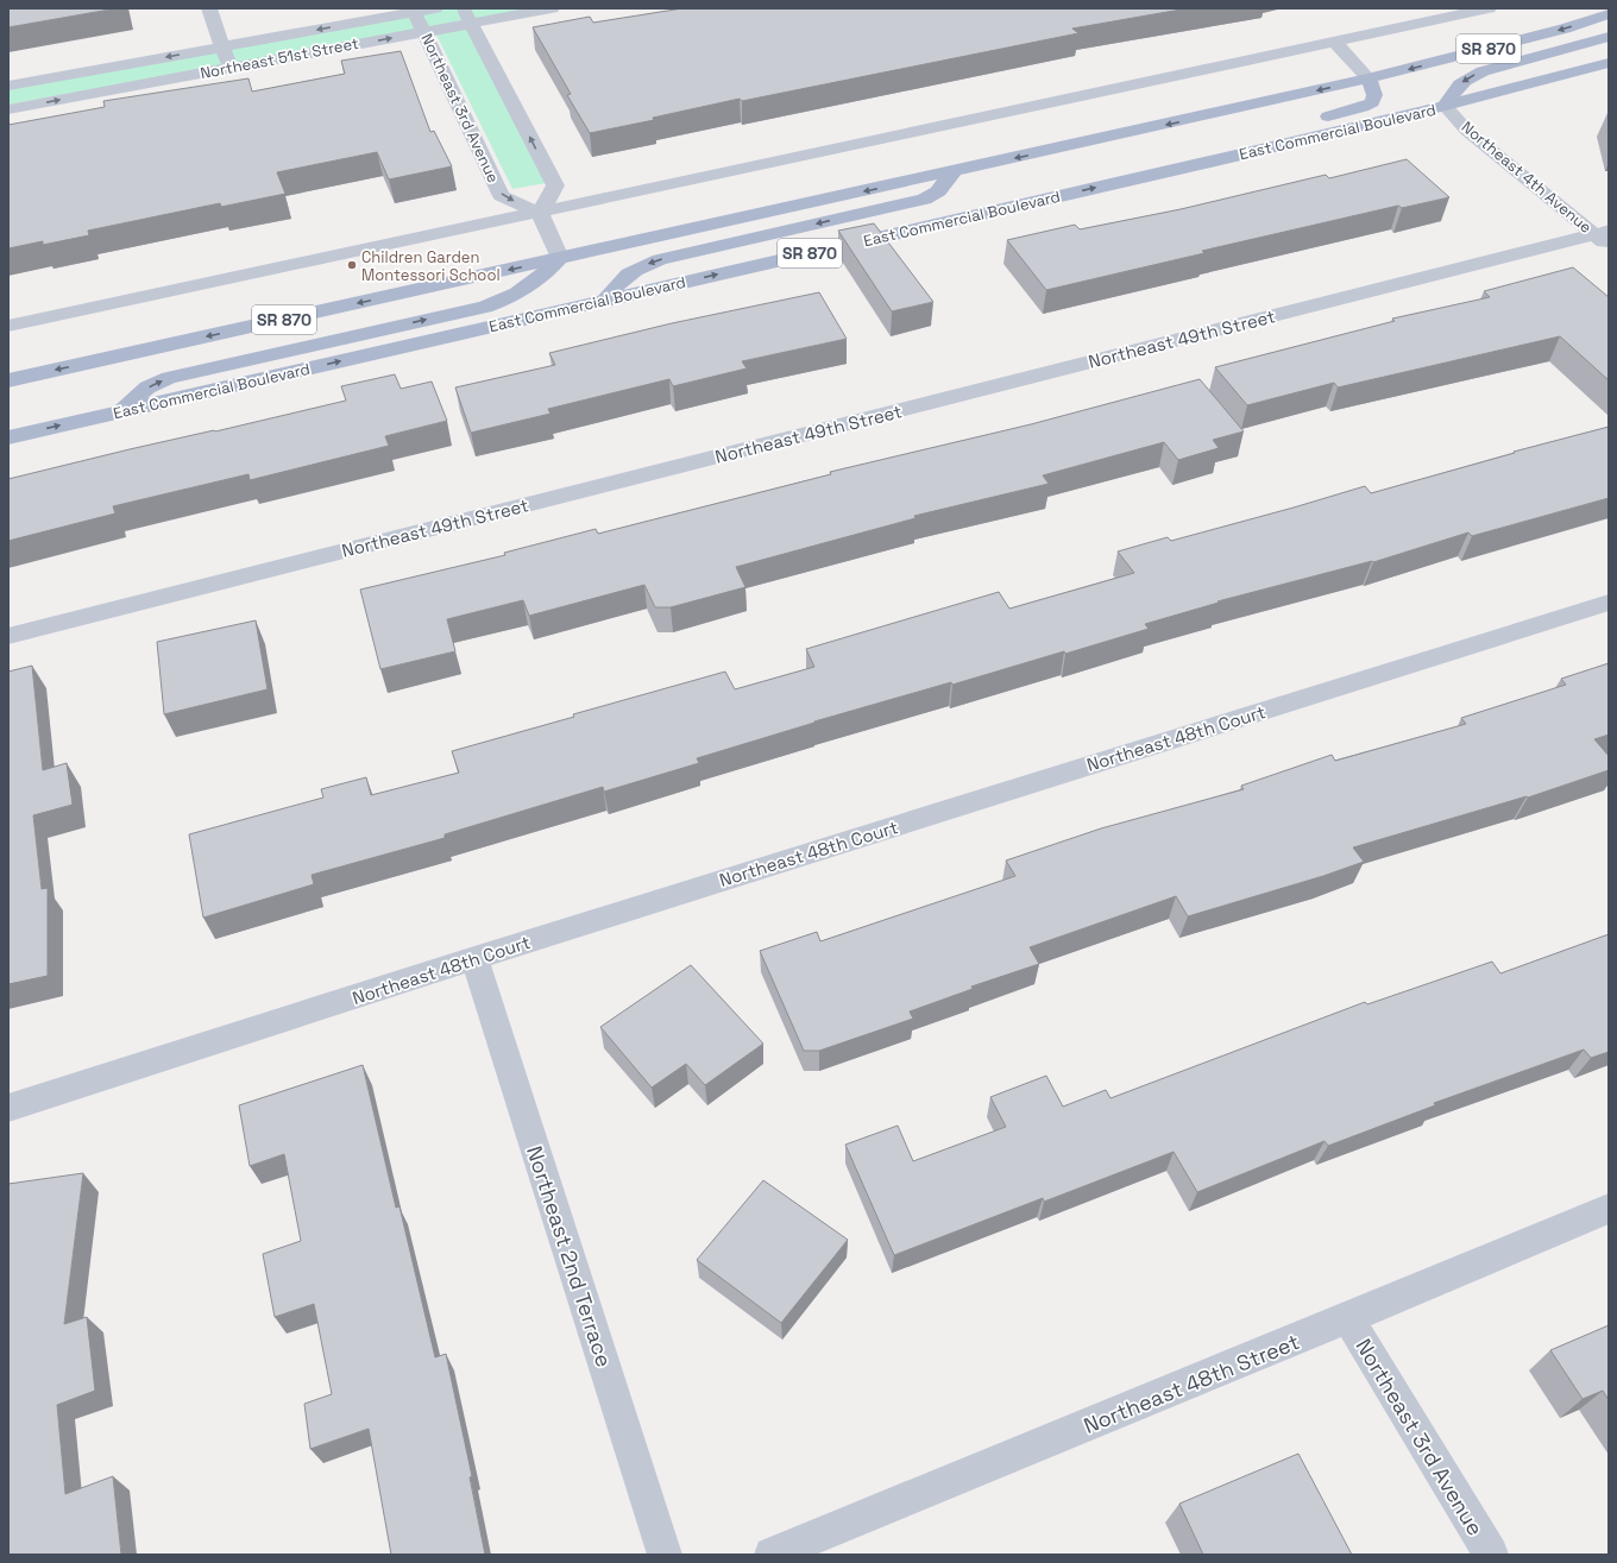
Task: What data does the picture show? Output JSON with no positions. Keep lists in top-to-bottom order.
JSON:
{
  "streets": {
    "main road": ["SR 870", "East Commercial Boulevard"],
    "street": [
      "Northeast 51st Street",
      "Northeast 3rd Avenue",
      "Northeast 4th Avenue",
      "Northeast 49th Street",
      "Northeast 48th Court",
      "Northeast 2nd Terrace",
      "Northeast 48th Street"
    ]
  },
  "crossings": [
    ["Northeast 51st Street", "Northeast 3rd Avenue"],
    ["Northeast 3rd Avenue", "Northeast 48th Street"],
    ["East Commercial Boulevard", "Northeast 4th Avenue"],
    ["Northeast 4th Avenue", "Northeast 49th Street"],
    ["Northeast 48th Court", "Northeast 2nd Terrace"]
  ],
  "places": ["Children Garden Montessori School"]
}
